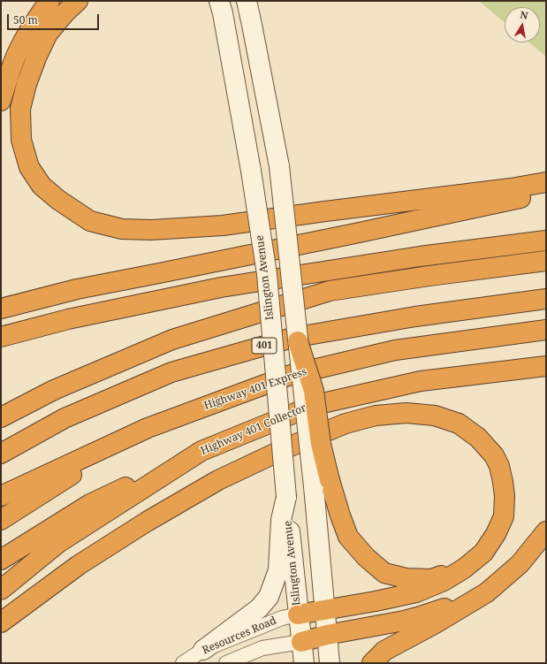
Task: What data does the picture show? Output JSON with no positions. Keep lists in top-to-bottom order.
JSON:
{
  "streets": {
    "highway": ["401", "Highway 401 Express", "Highway 401 Collector"],
    "main road": ["Islington Avenue"],
    "street": ["Resources Road"]
  },
  "crossings": [
    ["Islington Avenue", "Resources Road"]
  ],
  "scale_bar": "50 m",
  "north": "top"
}
